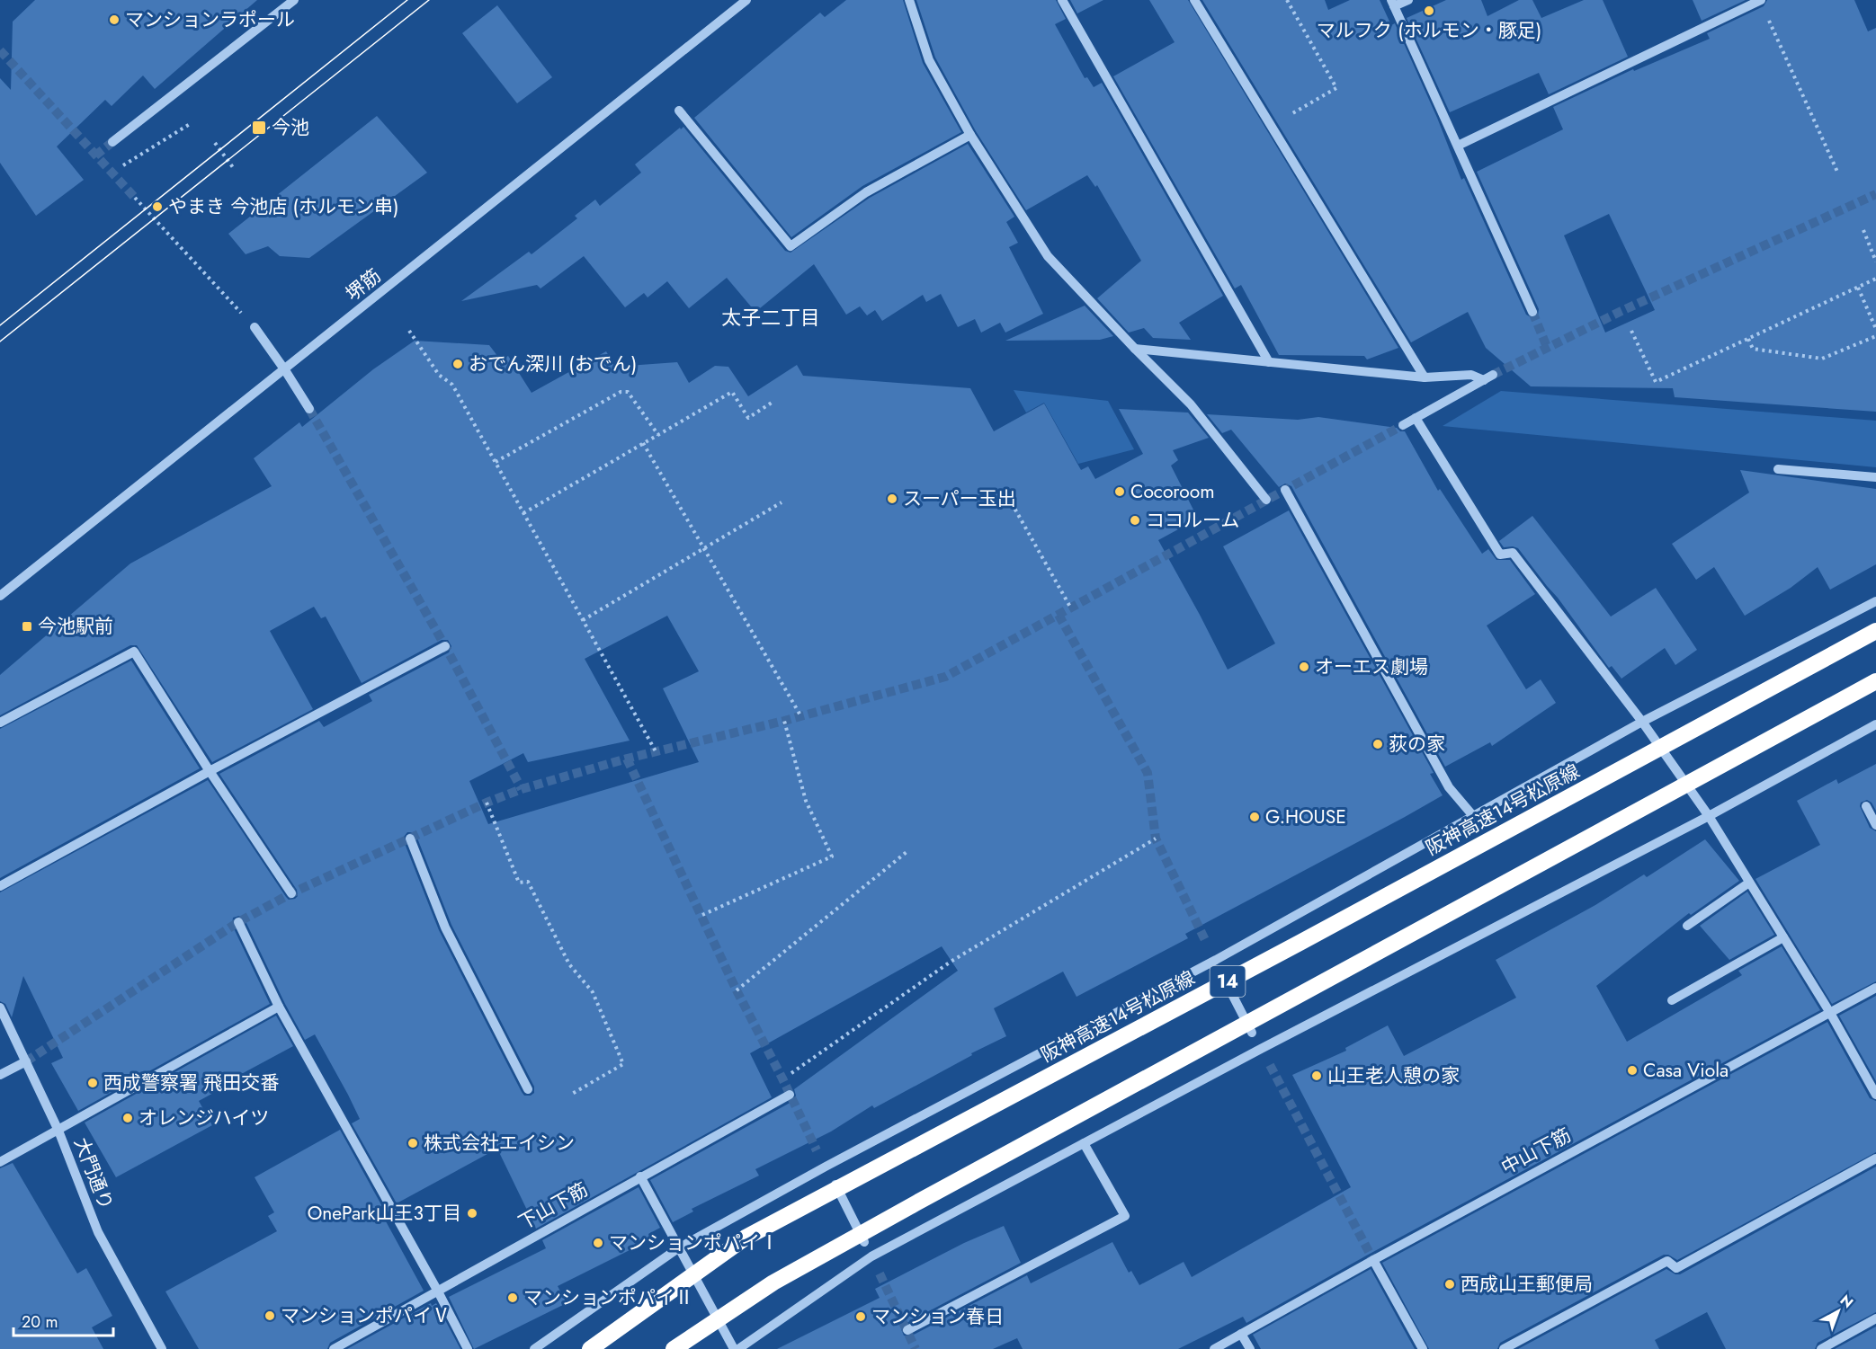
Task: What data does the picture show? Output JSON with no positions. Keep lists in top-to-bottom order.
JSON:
{
  "streets": {
    "highway": ["阪神高速14号松原線", "14"],
    "street": [
      "堺筋",
      "中山下筋",
      "大門通り",
      "下山下筋"
    ]
  },
  "districts": ["太子二丁目"],
  "places": {
    "other": [
      "マルフク (ホルモン・豚足)",
      "マンションラポール",
      "やまき 今池店 (ホルモン串)",
      "おでん深川 (おでん)",
      "Cocoroom",
      "スーパー玉出",
      "ココルーム",
      "オーエス劇場",
      "荻の家",
      "G.HOUSE",
      "Casa Viola",
      "山王老人憩の家",
      "西成警察署 飛田交番",
      "オレンジハイツ",
      "株式会社エイシン",
      "OnePark山王3丁目",
      "マンションポパイⅠ",
      "西成山王郵便局",
      "マンションポパイⅡ",
      "マンションポパイⅤ",
      "マンション春日"
    ],
    "transit": ["今池", "今池駅前"]
  },
  "scale_bar": "20 m",
  "north": "top right"
}
